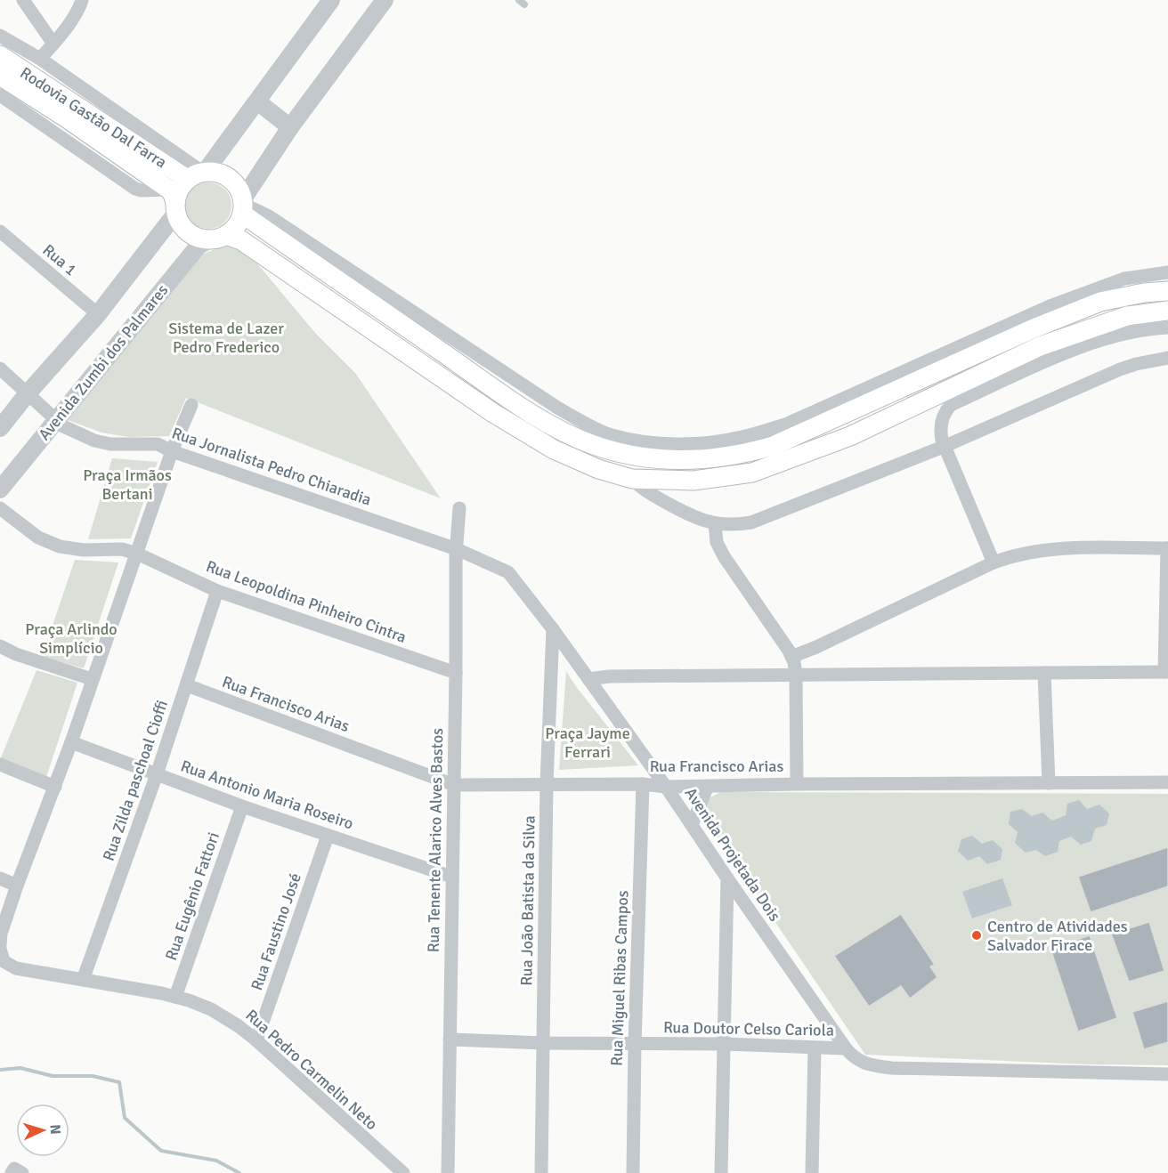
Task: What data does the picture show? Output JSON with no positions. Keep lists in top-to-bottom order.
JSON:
{
  "streets": {
    "main road": ["Rodovia Gastão Dal Farra"],
    "street": [
      "Rua 1",
      "Avenida Zumbi dos Palmares",
      "Rua Jornalista Pedro Chiaradia",
      "Rua Leopoldina Pinheiro Cintra",
      "Rua Francisco Arias",
      "Rua Zilda paschoal Cioffi",
      "Rua Antonio Maria Roseiro",
      "Rua Tenente Alarico Alves Bastos",
      "Avenida Projetada Dois",
      "Rua Eugênio Fattori",
      "Rua João Batista da Silva",
      "Rua Faustino José",
      "Rua Miguel Ribas Campos",
      "Rua Doutor Celso Cariola",
      "Rua Pedro Carmelin Neto"
    ]
  },
  "crossings": [
    ["Rodovia Gastão Dal Farra", "Avenida Zumbi dos Palmares"],
    ["Avenida Zumbi dos Palmares", "Rua Jornalista Pedro Chiaradia"],
    ["Rua Jornalista Pedro Chiaradia", "Rua Tenente Alarico Alves Bastos"],
    ["Rua Jornalista Pedro Chiaradia", "Avenida Projetada Dois"],
    ["Rua Leopoldina Pinheiro Cintra", "Rua Zilda paschoal Cioffi"],
    ["Rua Leopoldina Pinheiro Cintra", "Rua Tenente Alarico Alves Bastos"],
    ["Rua Francisco Arias", "Rua Zilda paschoal Cioffi"],
    ["Rua Francisco Arias", "Rua Tenente Alarico Alves Bastos"],
    ["Rua Francisco Arias", "Avenida Projetada Dois"],
    ["Rua Francisco Arias", "Rua João Batista da Silva"],
    ["Rua Francisco Arias", "Rua Miguel Ribas Campos"],
    ["Rua Zilda paschoal Cioffi", "Rua Antonio Maria Roseiro"],
    ["Rua Zilda paschoal Cioffi", "Rua Pedro Carmelin Neto"],
    ["Rua Antonio Maria Roseiro", "Rua Tenente Alarico Alves Bastos"],
    ["Rua Antonio Maria Roseiro", "Rua Eugênio Fattori"],
    ["Rua Antonio Maria Roseiro", "Rua Faustino José"],
    ["Rua Tenente Alarico Alves Bastos", "Avenida Projetada Dois"],
    ["Rua Tenente Alarico Alves Bastos", "Rua Doutor Celso Cariola"],
    ["Avenida Projetada Dois", "Rua João Batista da Silva"],
    ["Avenida Projetada Dois", "Rua Doutor Celso Cariola"],
    ["Rua Eugênio Fattori", "Rua Pedro Carmelin Neto"],
    ["Rua João Batista da Silva", "Rua Doutor Celso Cariola"],
    ["Rua Faustino José", "Rua Pedro Carmelin Neto"],
    ["Rua Miguel Ribas Campos", "Rua Doutor Celso Cariola"]
  ],
  "parks": [
    "Sistema de Lazer Pedro Frederico",
    "Praça Irmãos Bertani",
    "Praça Arlindo Simplício",
    "Praça Jayme Ferrari"
  ],
  "places": ["Centro de Atividades Salvador Firace"],
  "north": "right"
}
